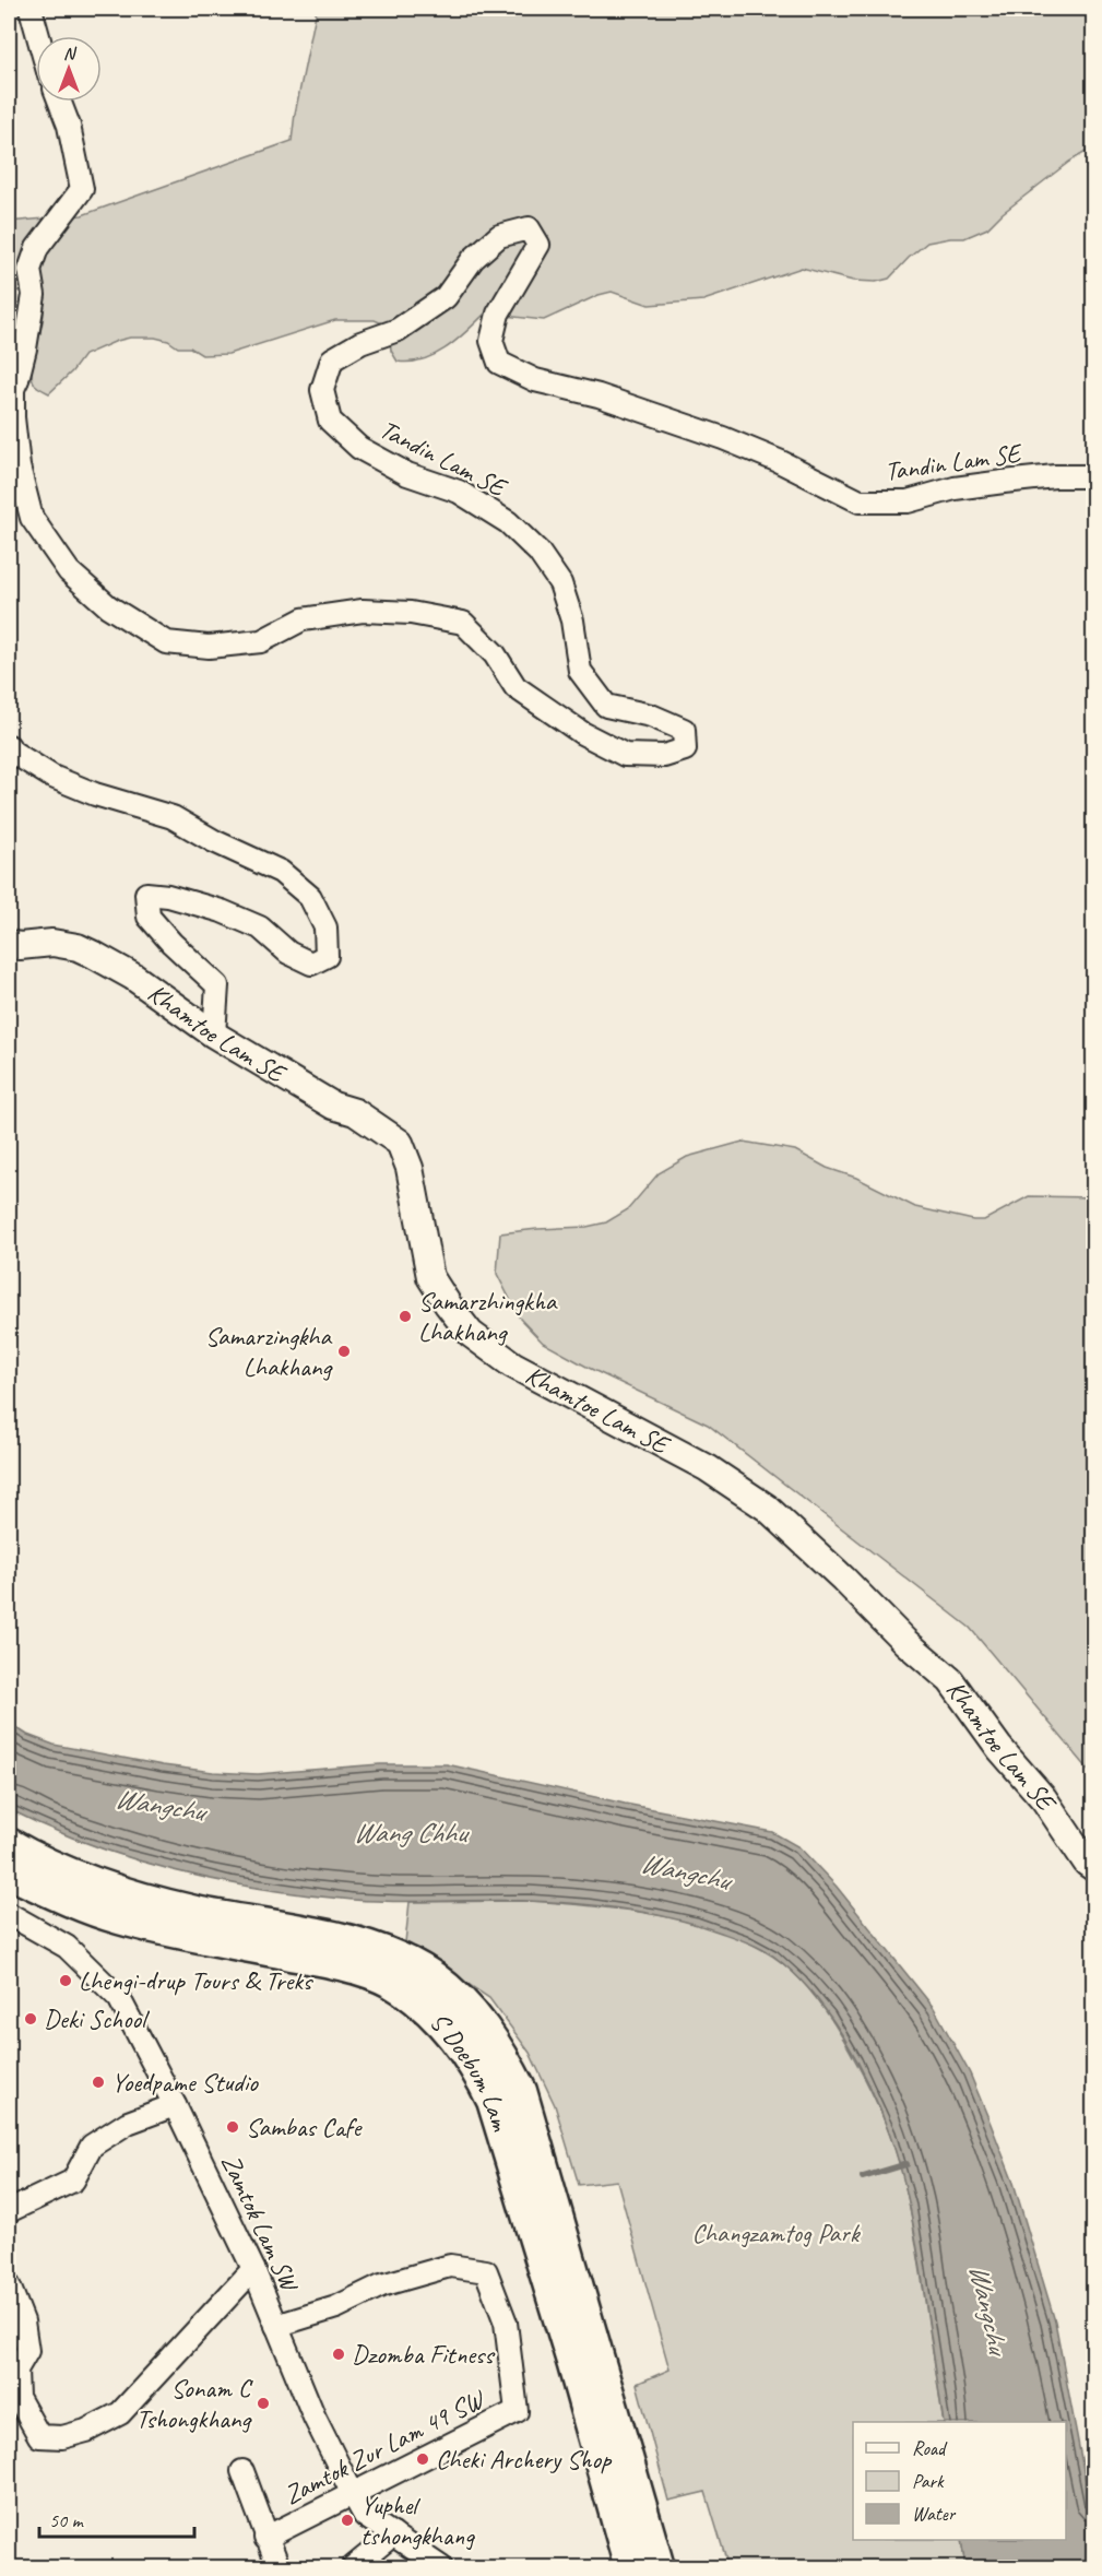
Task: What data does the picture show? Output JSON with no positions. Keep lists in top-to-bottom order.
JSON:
{
  "streets": {
    "highway": ["S Doebum Lam"],
    "main road": ["Khamtoe Lam SE"],
    "street": ["Tandin Lam SE", "Zamtok Lam SW", "Zamtok Zur Lam 49 SW"]
  },
  "crossings": [
    ["Zamtok Lam SW", "Zamtok Zur Lam 49 SW"]
  ],
  "water": ["Wangchu", "Wang Chhu"],
  "parks": ["Changzamtog Park"],
  "places": [
    "Samarzhingkha Lhakhang",
    "Samarzingkha Lhakhang",
    "Lhengi-drup Tours & Treks",
    "Deki School",
    "Yoedpame Studio",
    "Sambas Cafe",
    "Dzomba Fitness",
    "Sonam C Tshongkhang",
    "Cheki Archery Shop",
    "Yuphel tshongkhang"
  ],
  "legend": ["Road", "Park", "Water"],
  "scale_bar": "50 m",
  "north": "top"
}
